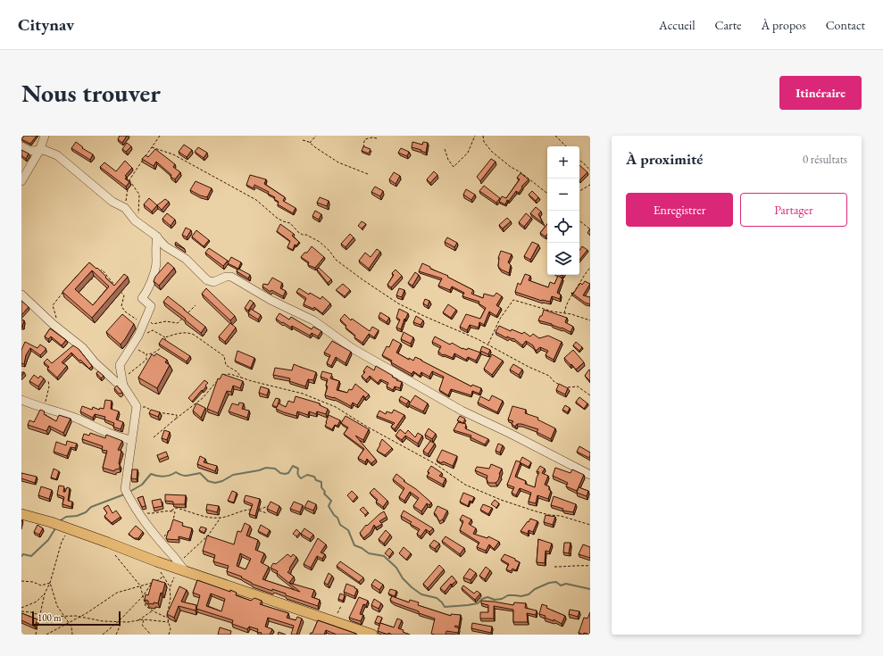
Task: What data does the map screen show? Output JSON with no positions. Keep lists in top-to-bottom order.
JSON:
{
  "scale_bar": "100 m",
  "page": {
    "header": "Citynav",
    "nav": [
      "Accueil",
      "Carte",
      "À propos",
      "Contact"
    ],
    "buttons": [
      "Itinéraire",
      ["Enregistrer", "Partager"]
    ],
    "title": "Nous trouver",
    "heading": ["À proximité", "0 résultats"],
    "map_buttons": ["+", "−"],
    "scale": "100 m"
  }
}
